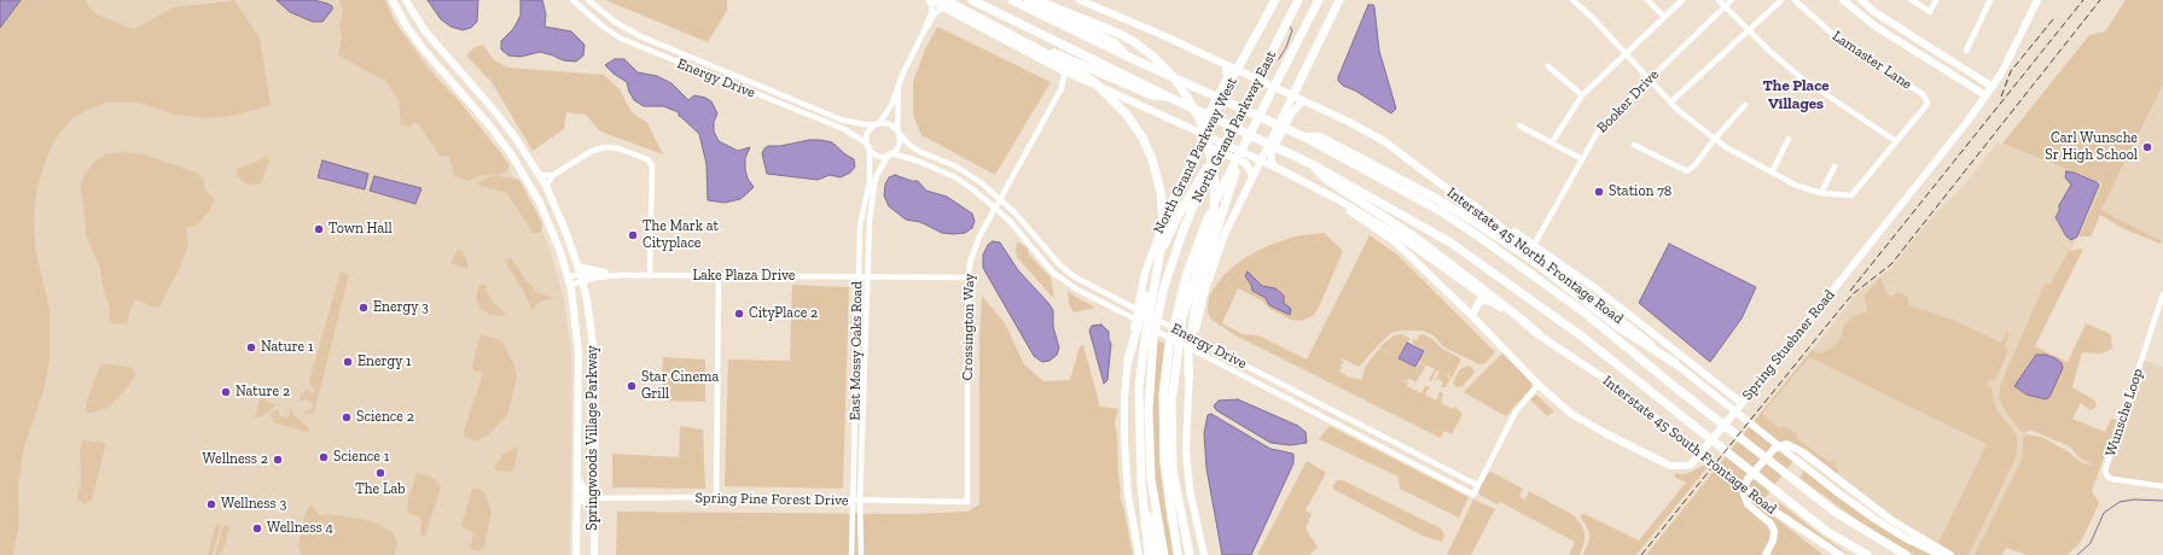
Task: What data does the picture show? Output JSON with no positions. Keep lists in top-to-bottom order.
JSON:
{
  "streets": {
    "highway": ["North Grand Parkway East", "North Grand Parkway West"],
    "main road": [
      "Interstate 45 North Frontage Road",
      "Spring Stuebner Road",
      "Springwoods Village Parkway",
      "Interstate 45 South Frontage Road"
    ],
    "street": [
      "Lamaster Lane",
      "Energy Drive",
      "Booker Drive",
      "Lake Plaza Drive",
      "Crossington Way",
      "East Mossy Oaks Road",
      "Wunsche Loop",
      "Spring Pine Forest Drive"
    ]
  },
  "crossings": [
    ["Energy Drive", "Crossington Way"],
    ["Energy Drive", "East Mossy Oaks Road"],
    ["North Grand Parkway East", "North Grand Parkway West"],
    ["North Grand Parkway West", "Interstate 45 North Frontage Road"],
    ["Lake Plaza Drive", "Crossington Way"],
    ["Lake Plaza Drive", "East Mossy Oaks Road"],
    ["Lake Plaza Drive", "Springwoods Village Parkway"],
    ["Crossington Way", "Spring Pine Forest Drive"],
    ["East Mossy Oaks Road", "Spring Pine Forest Drive"],
    ["Springwoods Village Parkway", "Spring Pine Forest Drive"]
  ],
  "districts": ["The Place Villages"],
  "places": [
    "Carl Wunsche Sr High School",
    "Station 78",
    "Town Hall",
    "The Mark at Cityplace",
    "Energy 3",
    "CityPlace 2",
    "Nature 1",
    "Energy 1",
    "Star Cinema Grill",
    "Nature 2",
    "Science 2",
    "Science 1",
    "Wellness 2",
    "The Lab",
    "Wellness 3",
    "Wellness 4"
  ]
}
